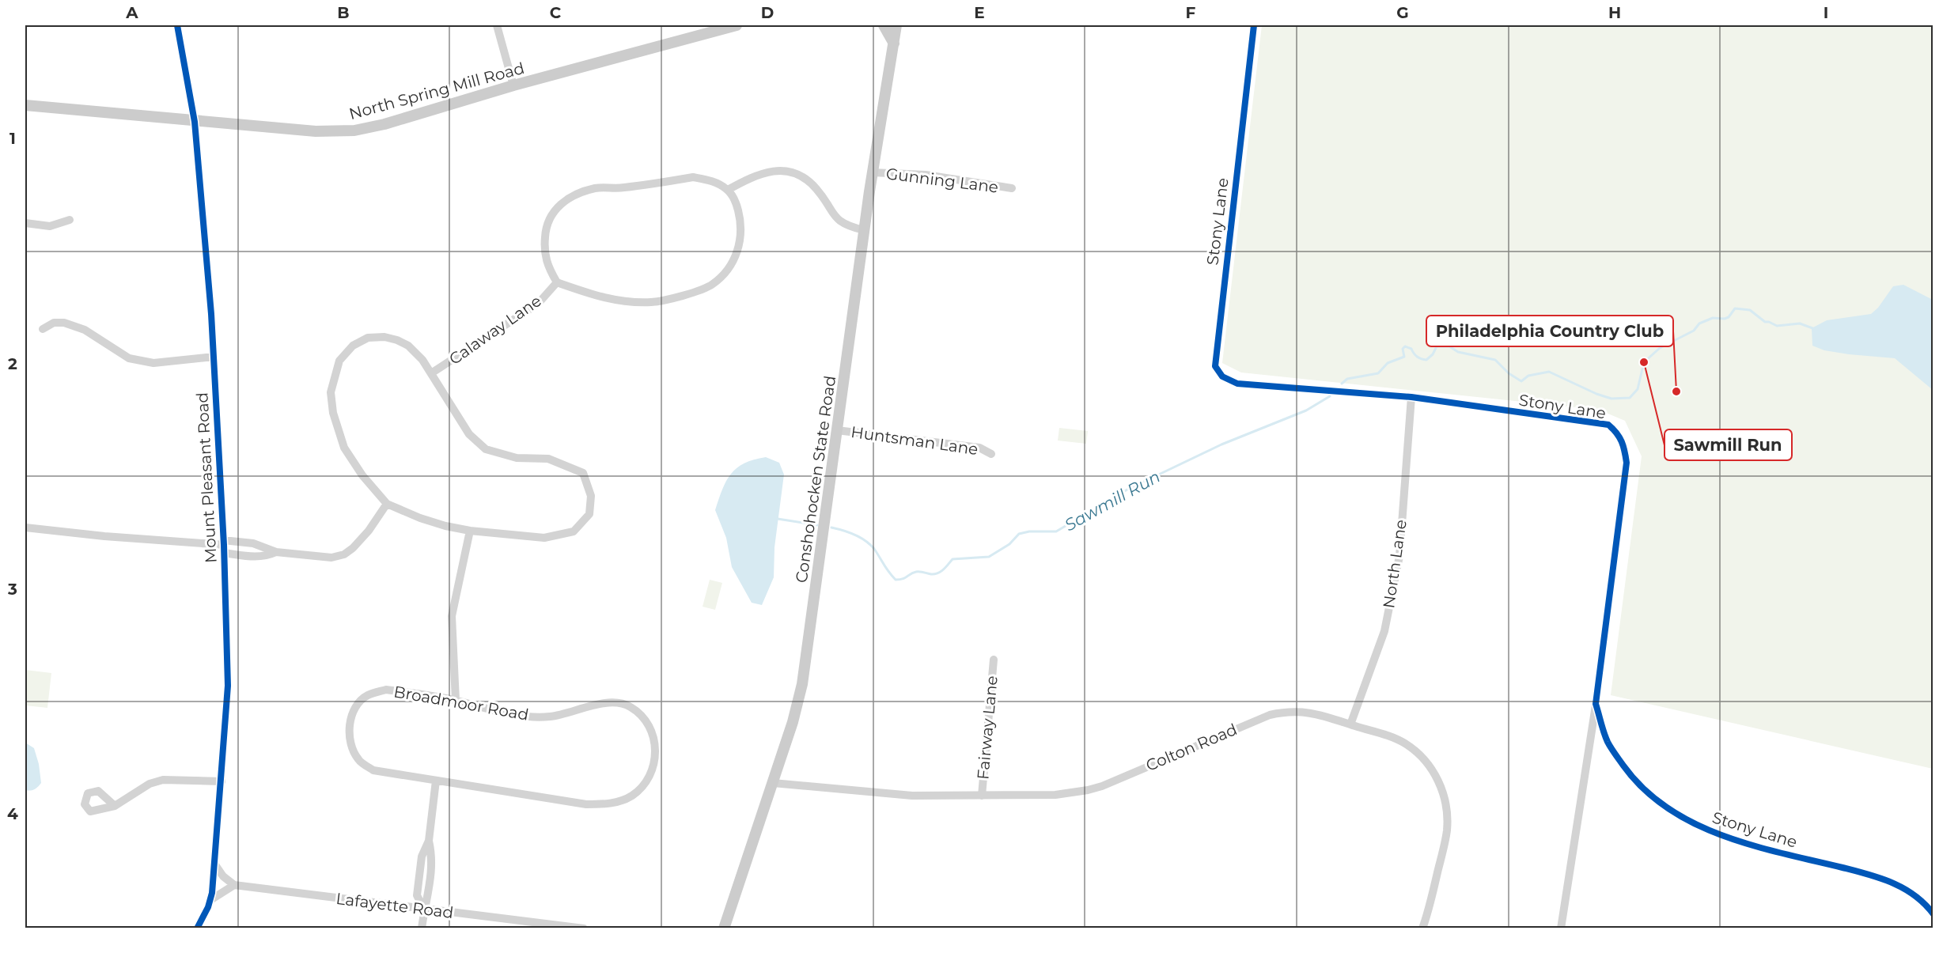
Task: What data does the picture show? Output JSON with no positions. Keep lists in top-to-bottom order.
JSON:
{
  "streets": {
    "main road": ["North Spring Mill Road", "Conshohocken State Road"],
    "street": [
      "Gunning Lane",
      "Stony Lane",
      "Calaway Lane",
      "Huntsman Lane",
      "Mount Pleasant Road",
      "North Lane",
      "Broadmoor Road",
      "Fairway Lane",
      "Colton Road",
      "Lafayette Road"
    ]
  },
  "crossings": [
    ["North Spring Mill Road", "Mount Pleasant Road"],
    ["Gunning Lane", "Conshohocken State Road"],
    ["Stony Lane", "North Lane"],
    ["Huntsman Lane", "Conshohocken State Road"],
    ["Conshohocken State Road", "Colton Road"],
    ["North Lane", "Colton Road"],
    ["Fairway Lane", "Colton Road"]
  ],
  "water": ["Sawmill Run"],
  "places": ["Sawmill Run", "Philadelphia Country Club"],
  "grid": {
    "columns": [
      "A",
      "B",
      "C",
      "D",
      "E",
      "F",
      "G",
      "H",
      "I"
    ],
    "rows": [
      "1",
      "2",
      "3",
      "4"
    ]
  }
}
